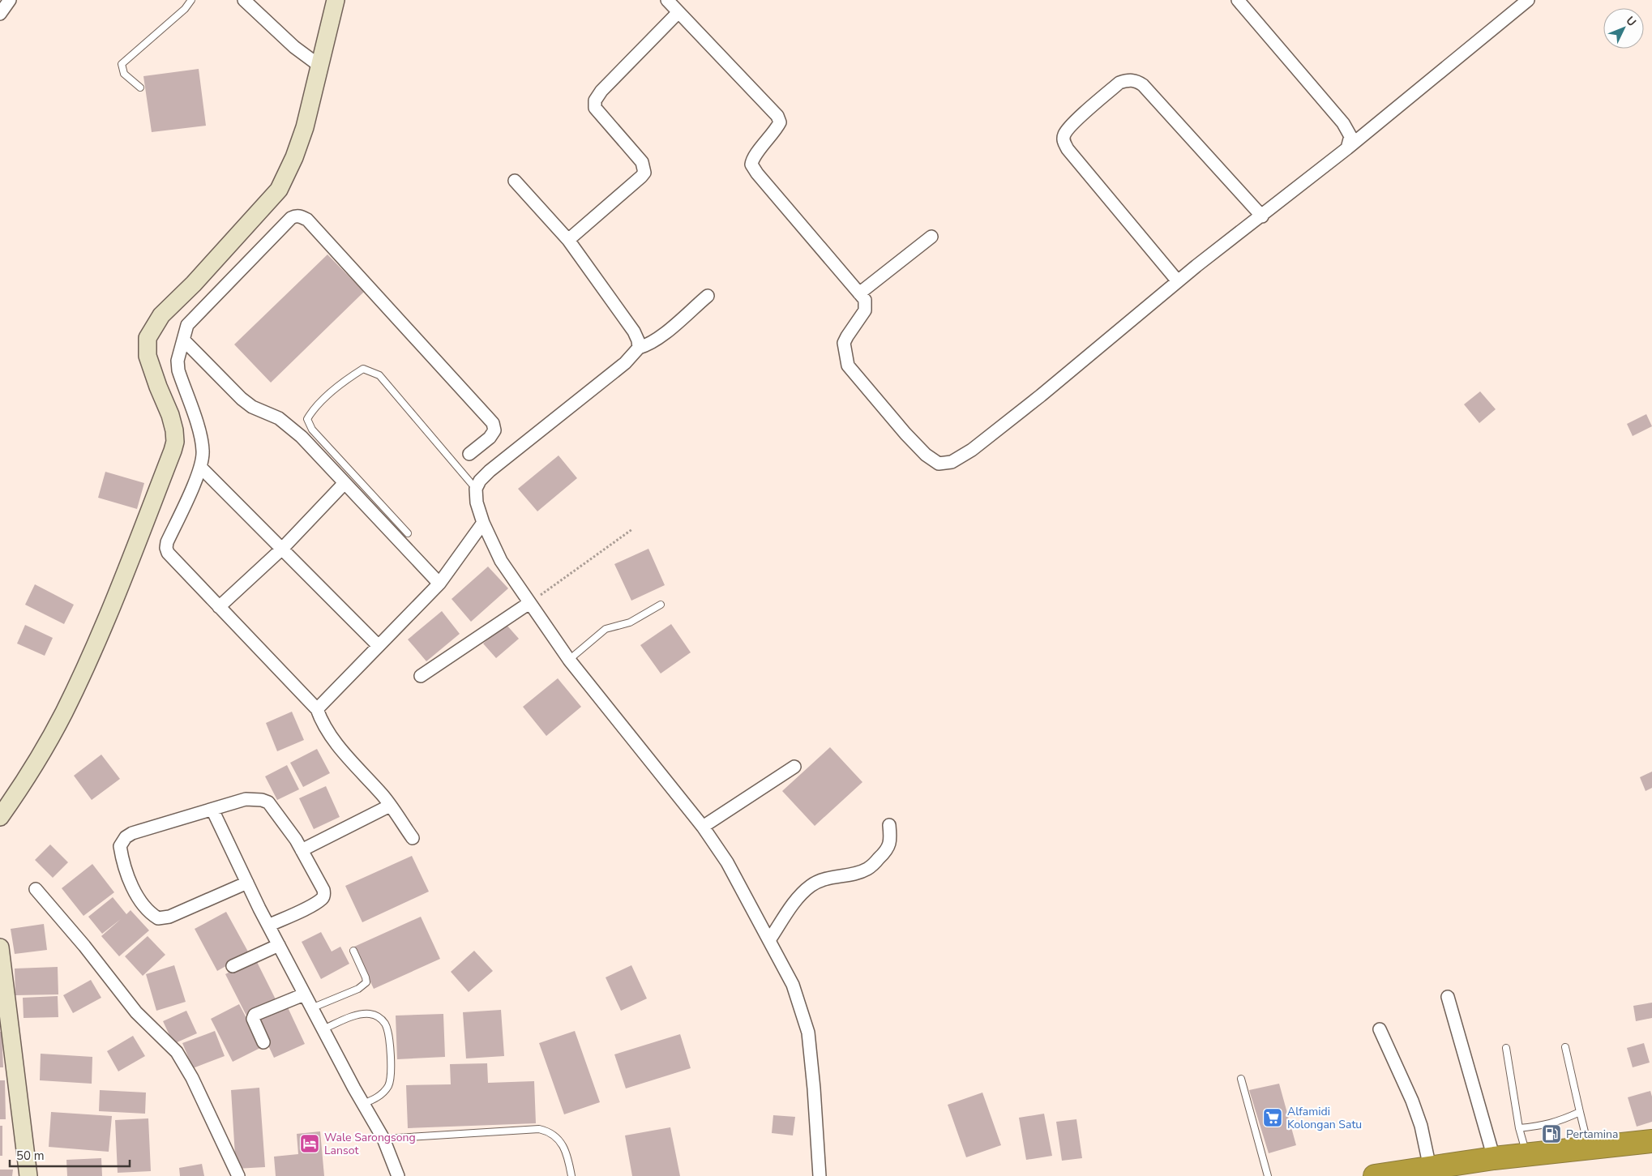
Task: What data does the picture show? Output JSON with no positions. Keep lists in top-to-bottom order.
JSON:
{
  "places": {
    "supermarket": ["Alfamidi Kolongan Satu"],
    "fuel station": ["Pertamina"],
    "hotel": ["Wale Sarongsong Lansot"]
  },
  "scale_bar": "50 m",
  "north": "top right"
}
